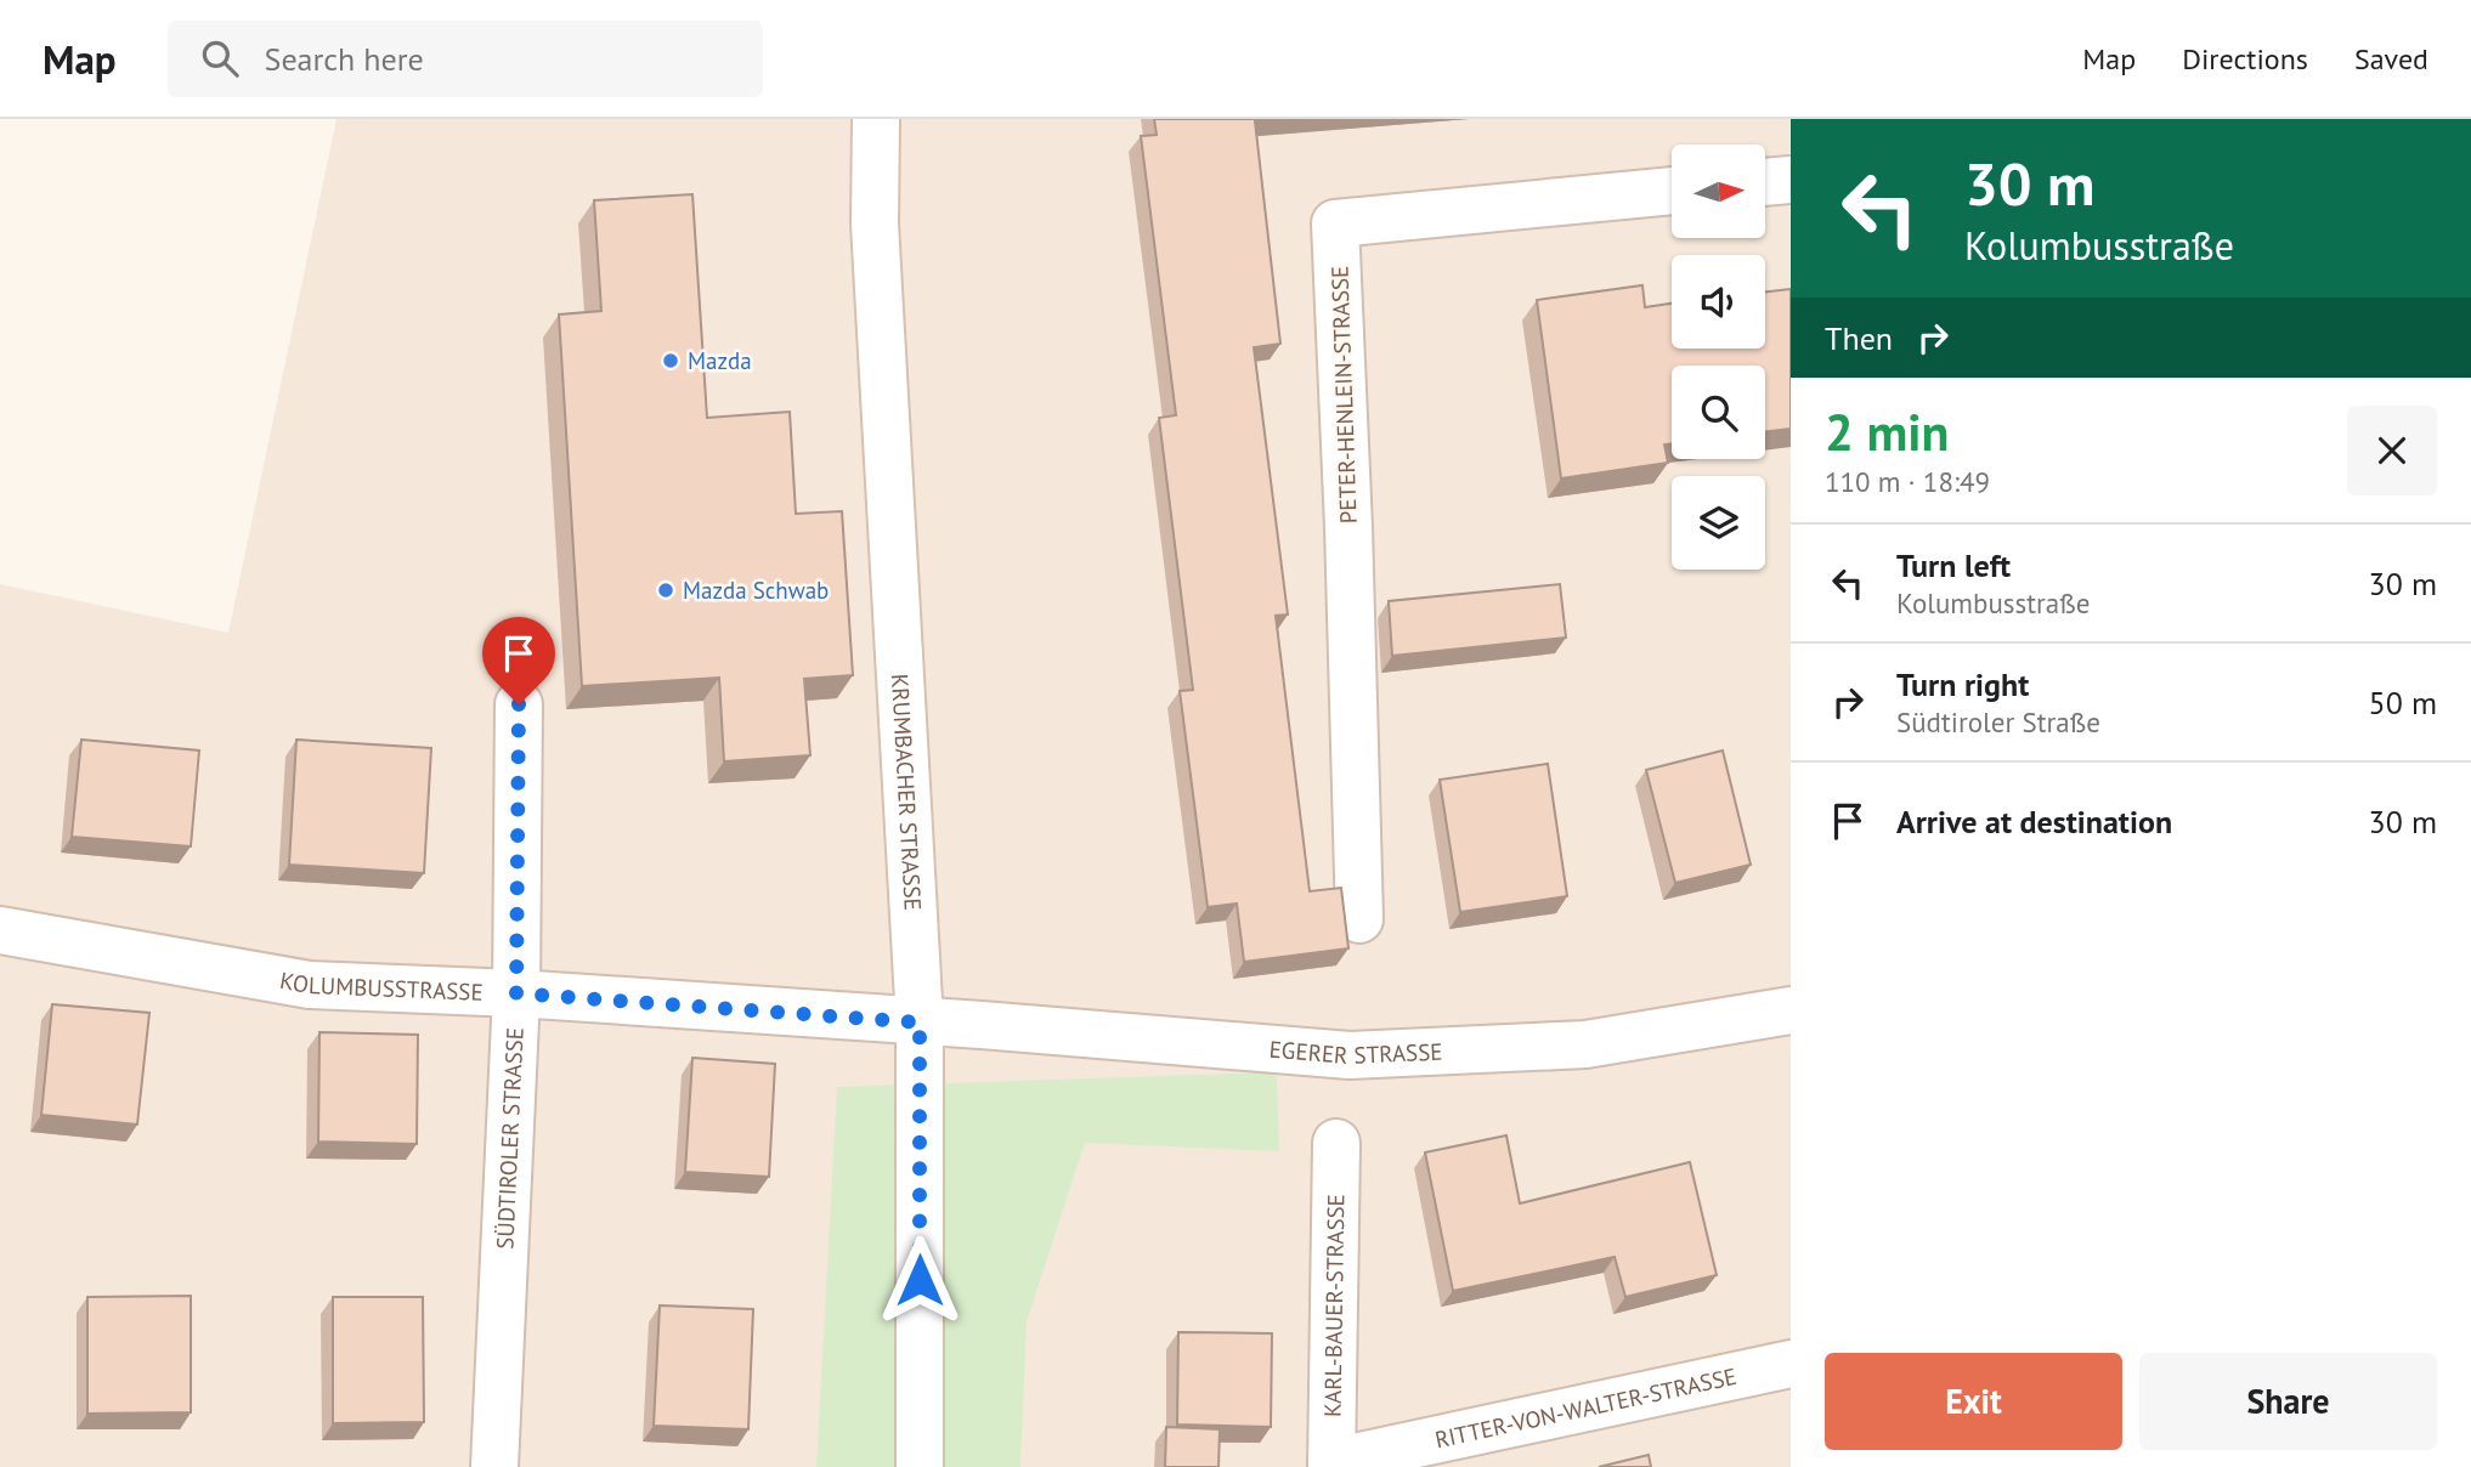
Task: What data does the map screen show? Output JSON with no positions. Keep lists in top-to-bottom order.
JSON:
{
  "streets": {
    "street": [
      "PETER-HENLEIN-STRASSE",
      "KRUMBACHER STRASSE",
      "KOLUMBUSSTRASSE",
      "EGERER STRASSE",
      "SÜDTIROLER STRASSE",
      "KARL-BAUER-STRASSE",
      "RITTER-VON-WALTER-STRASSE"
    ]
  },
  "crossings": [
    ["KRUMBACHER STRASSE", "KOLUMBUSSTRASSE"],
    ["KRUMBACHER STRASSE", "EGERER STRASSE"],
    ["KOLUMBUSSTRASSE", "EGERER STRASSE"],
    ["KOLUMBUSSTRASSE", "SÜDTIROLER STRASSE"],
    ["KARL-BAUER-STRASSE", "RITTER-VON-WALTER-STRASSE"]
  ],
  "places": ["Mazda", "Mazda Schwab"],
  "north": "right",
  "page": {
    "header": "Map",
    "search": "Search here",
    "nav": ["Map", "Directions", "Saved"],
    "turn": ["30 m", "Kolumbusstraße"],
    "then": "Then",
    "heading": ["2 min", "110 m · 18:49"],
    "list": [
      {
        "name": "Turn left",
        "note": "Kolumbusstraße",
        "value": "30 m"
      },
      {
        "name": "Turn right",
        "note": "Südtiroler Straße",
        "value": "50 m"
      },
      {
        "name": "Arrive at destination",
        "value": "30 m"
      }
    ],
    "buttons": ["Exit", "Share"]
  }
}
